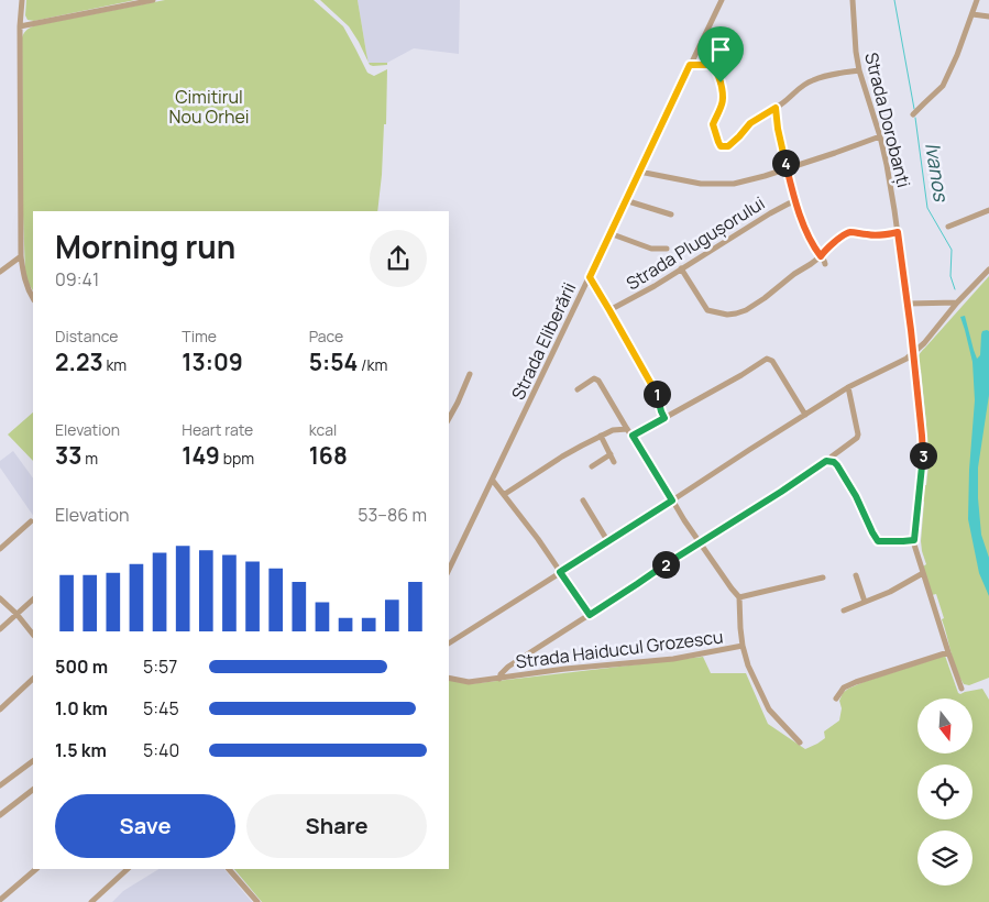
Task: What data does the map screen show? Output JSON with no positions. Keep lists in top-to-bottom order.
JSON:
{
  "streets": {
    "street": [
      "Strada Dorobanți",
      "Strada Plugușorului",
      "Strada Eliberării",
      "Strada Haiducul Grozescu"
    ]
  },
  "water": ["Ivanos"],
  "parks": ["Cimitirul Nou Orhei"],
  "north": "bottom",
  "page": {
    "pins": [
      "4",
      "1",
      "3",
      "2"
    ],
    "heading": ["Morning run", "09:41"],
    "stats": [
      ["Distance", "2.23 km"],
      ["Time", "13:09"],
      ["Pace", "5:54 /km"],
      ["Elevation", "33 m"],
      ["Heart rate", "149 bpm"],
      ["kcal", "168"]
    ],
    "chart": ["Elevation", "53–86 m"],
    "list": [
      {
        "name": "500 m",
        "note": "5:57"
      },
      {
        "name": "1.0 km",
        "note": "5:45"
      },
      {
        "name": "1.5 km",
        "note": "5:40"
      }
    ],
    "buttons": ["Save", "Share"]
  }
}
